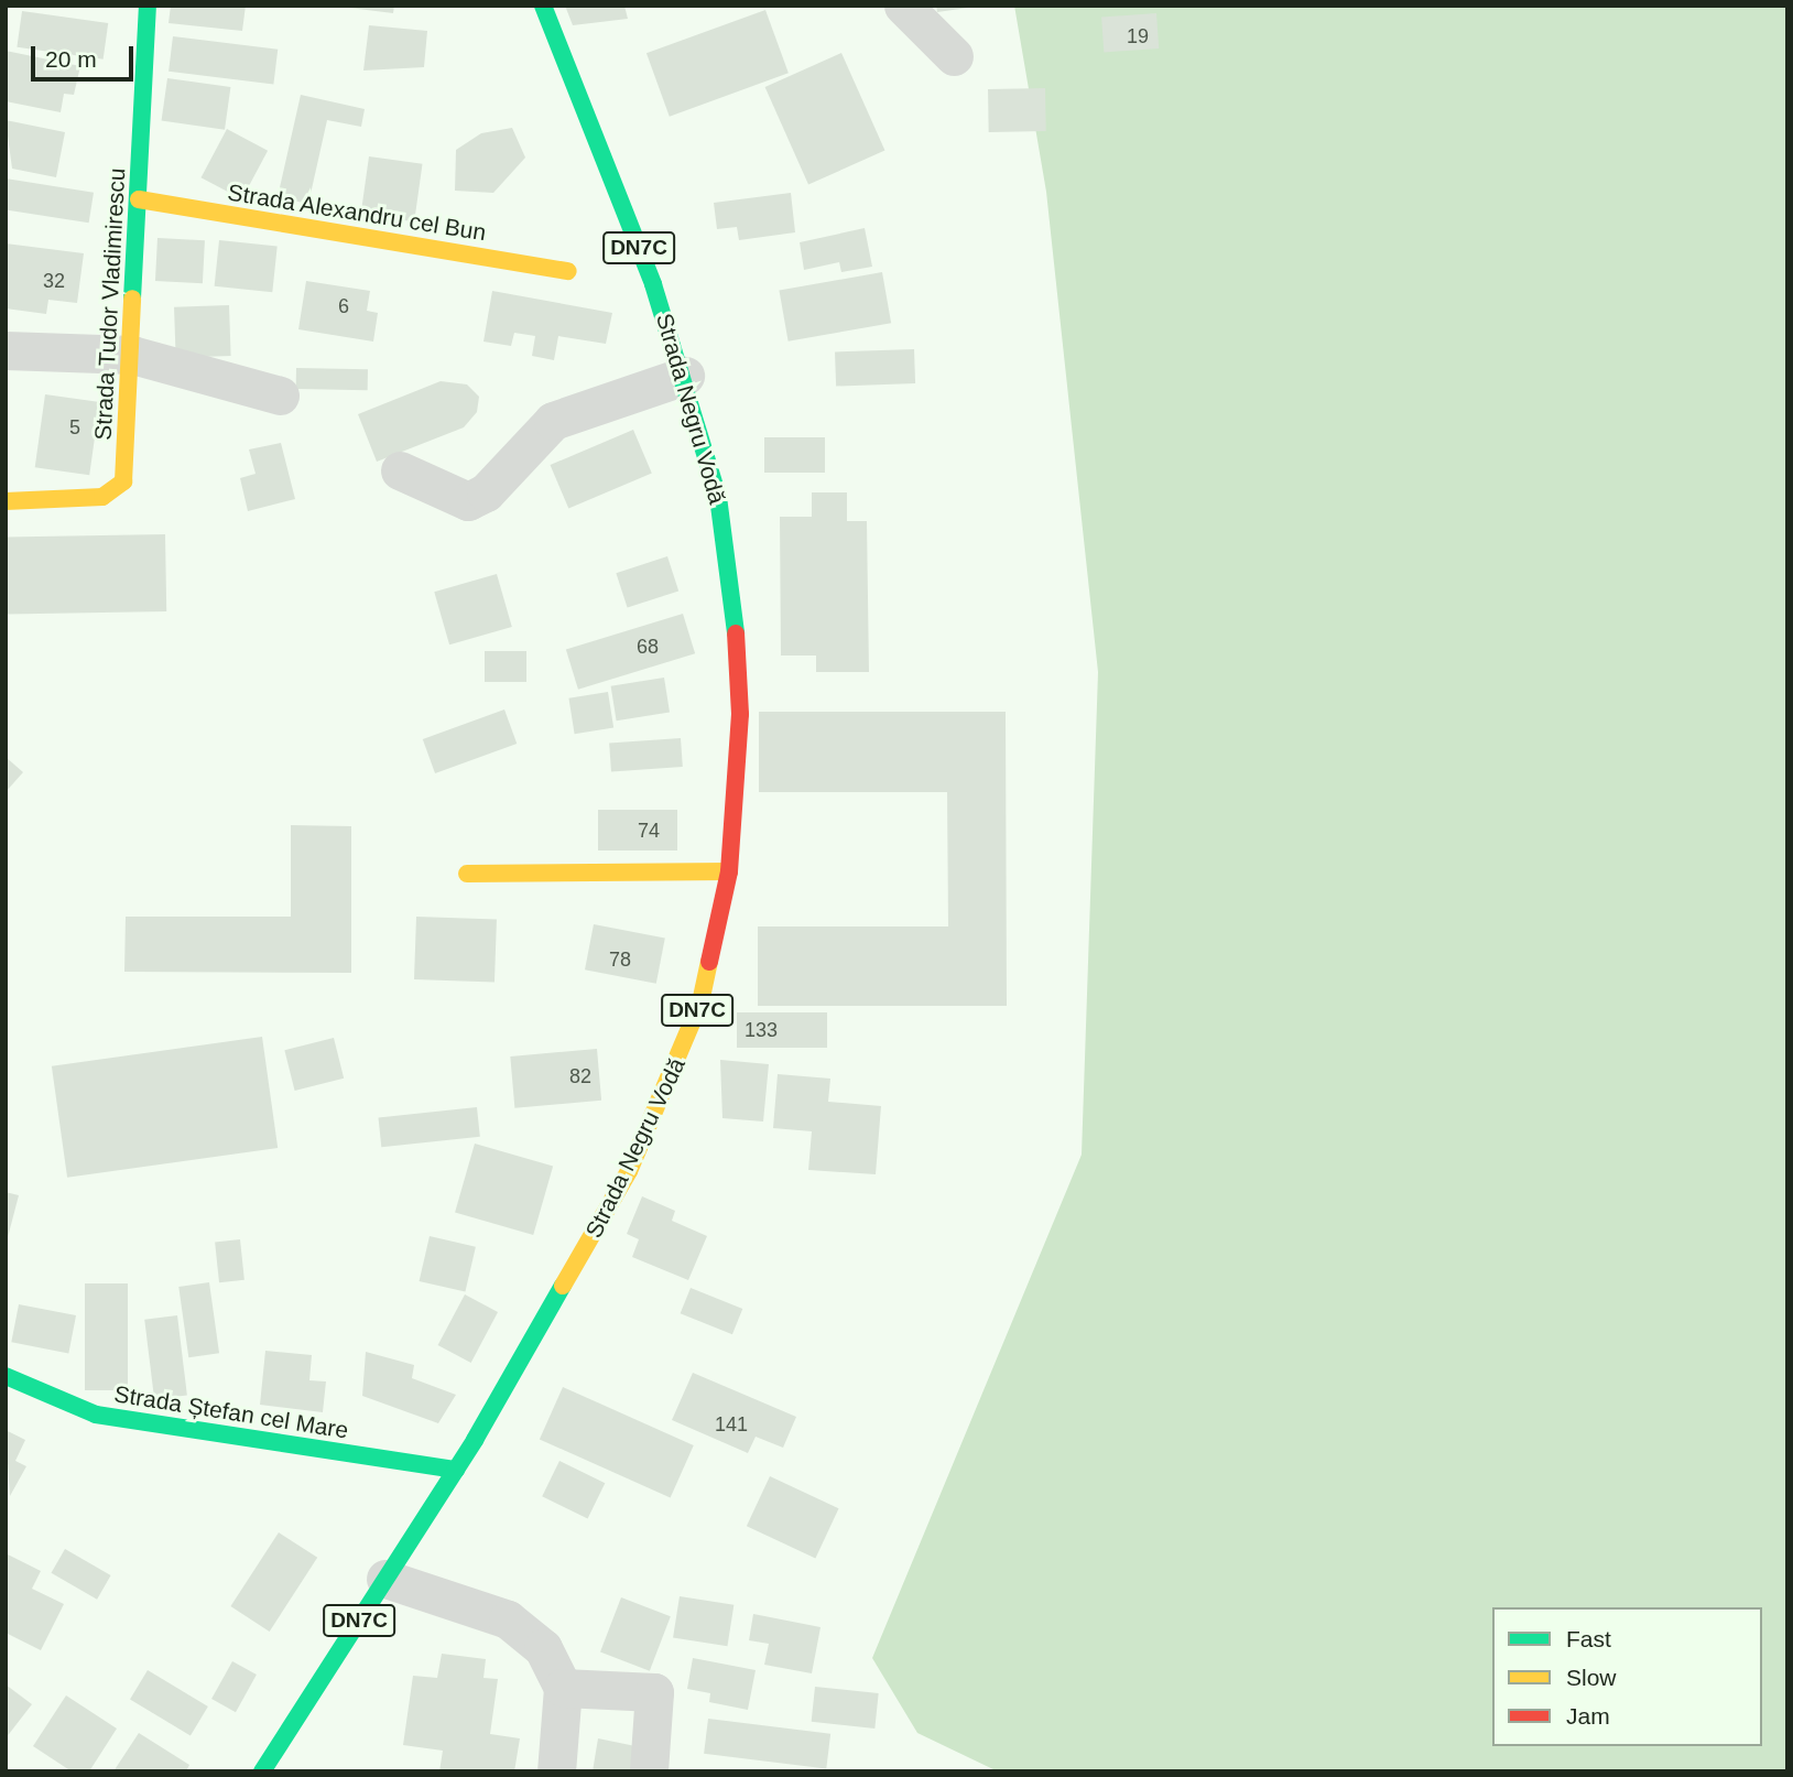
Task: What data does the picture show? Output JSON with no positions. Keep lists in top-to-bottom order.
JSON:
{
  "streets": {
    "main road": [
      "Strada Alexandru cel Bun",
      "DN7C",
      "Strada Tudor Vladimirescu",
      "Strada Negru Vodă",
      "Strada Ștefan cel Mare"
    ]
  },
  "crossings": [
    ["Strada Alexandru cel Bun", "Strada Tudor Vladimirescu"],
    ["Strada Negru Vodă", "Strada Ștefan cel Mare"]
  ],
  "house_numbers": [
    "19",
    "32",
    "6",
    "5",
    "68",
    "74",
    "78",
    "133",
    "82",
    "141"
  ],
  "legend": ["Fast", "Slow", "Jam"],
  "scale_bar": "20 m"
}
